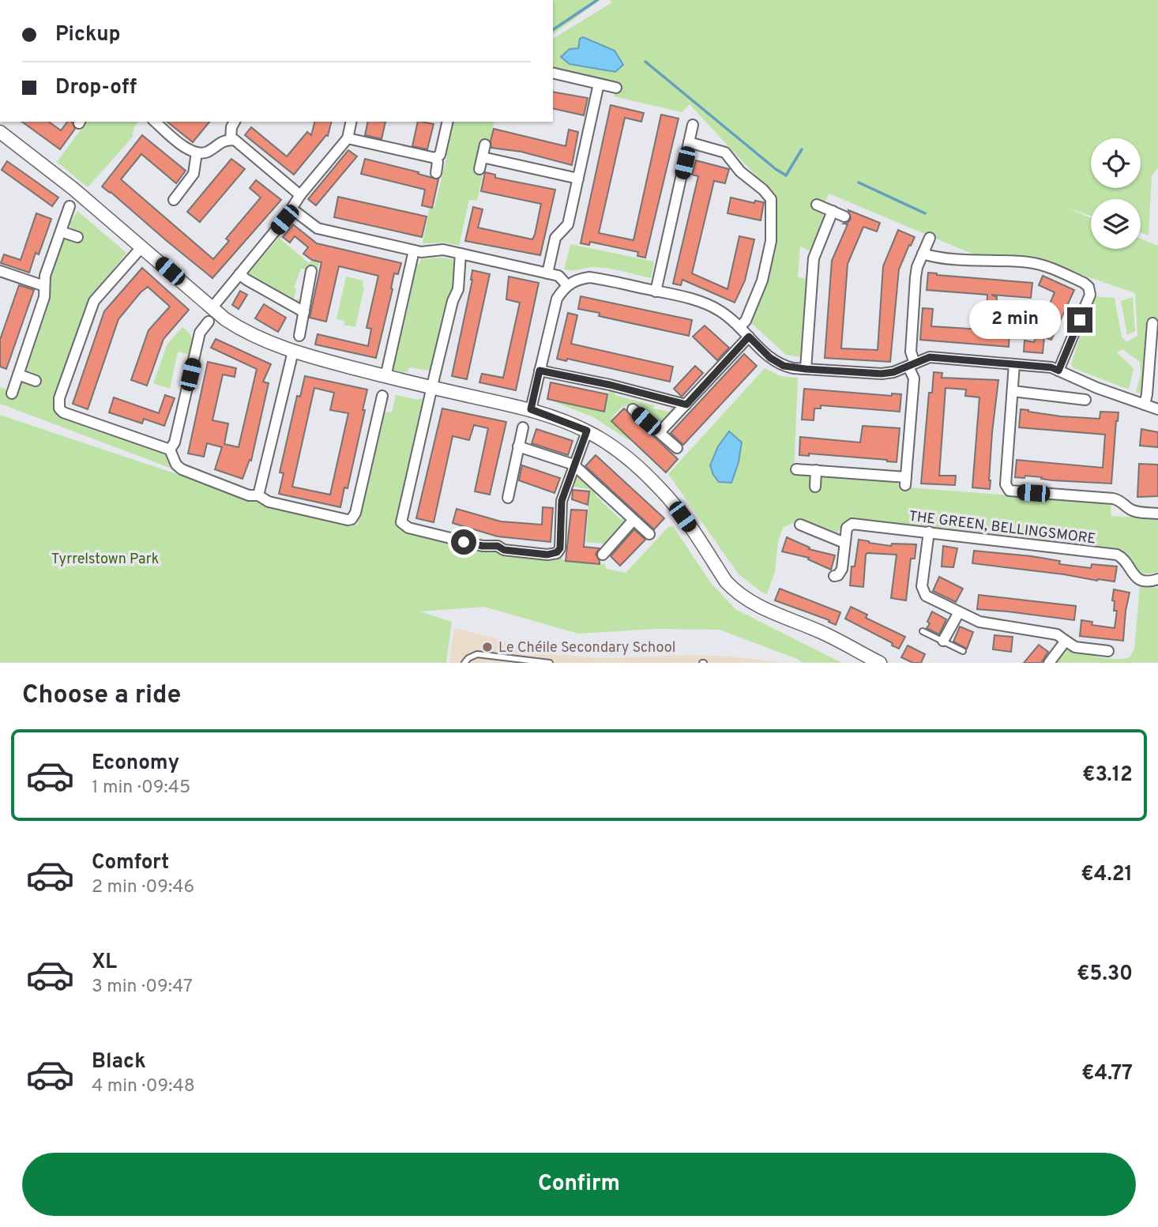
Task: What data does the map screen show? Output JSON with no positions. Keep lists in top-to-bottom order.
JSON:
{
  "streets": {
    "street": ["THE GREEN, BELLINGSMORE"]
  },
  "parks": ["Tyrrelstown Park"],
  "places": ["Le Chéile Secondary School"],
  "page": {
    "banner": ["Pickup", "Drop-off"],
    "bubble": "2 min",
    "heading": "Choose a ride",
    "list": [
      {
        "name": "Economy",
        "note": "1 min · 09:45",
        "value": "€3.12"
      },
      {
        "name": "Comfort",
        "note": "2 min · 09:46",
        "value": "€4.21"
      },
      {
        "name": "XL",
        "note": "3 min · 09:47",
        "value": "€5.30"
      },
      {
        "name": "Black",
        "note": "4 min · 09:48",
        "value": "€4.77"
      }
    ],
    "buttons": "Confirm"
  }
}
